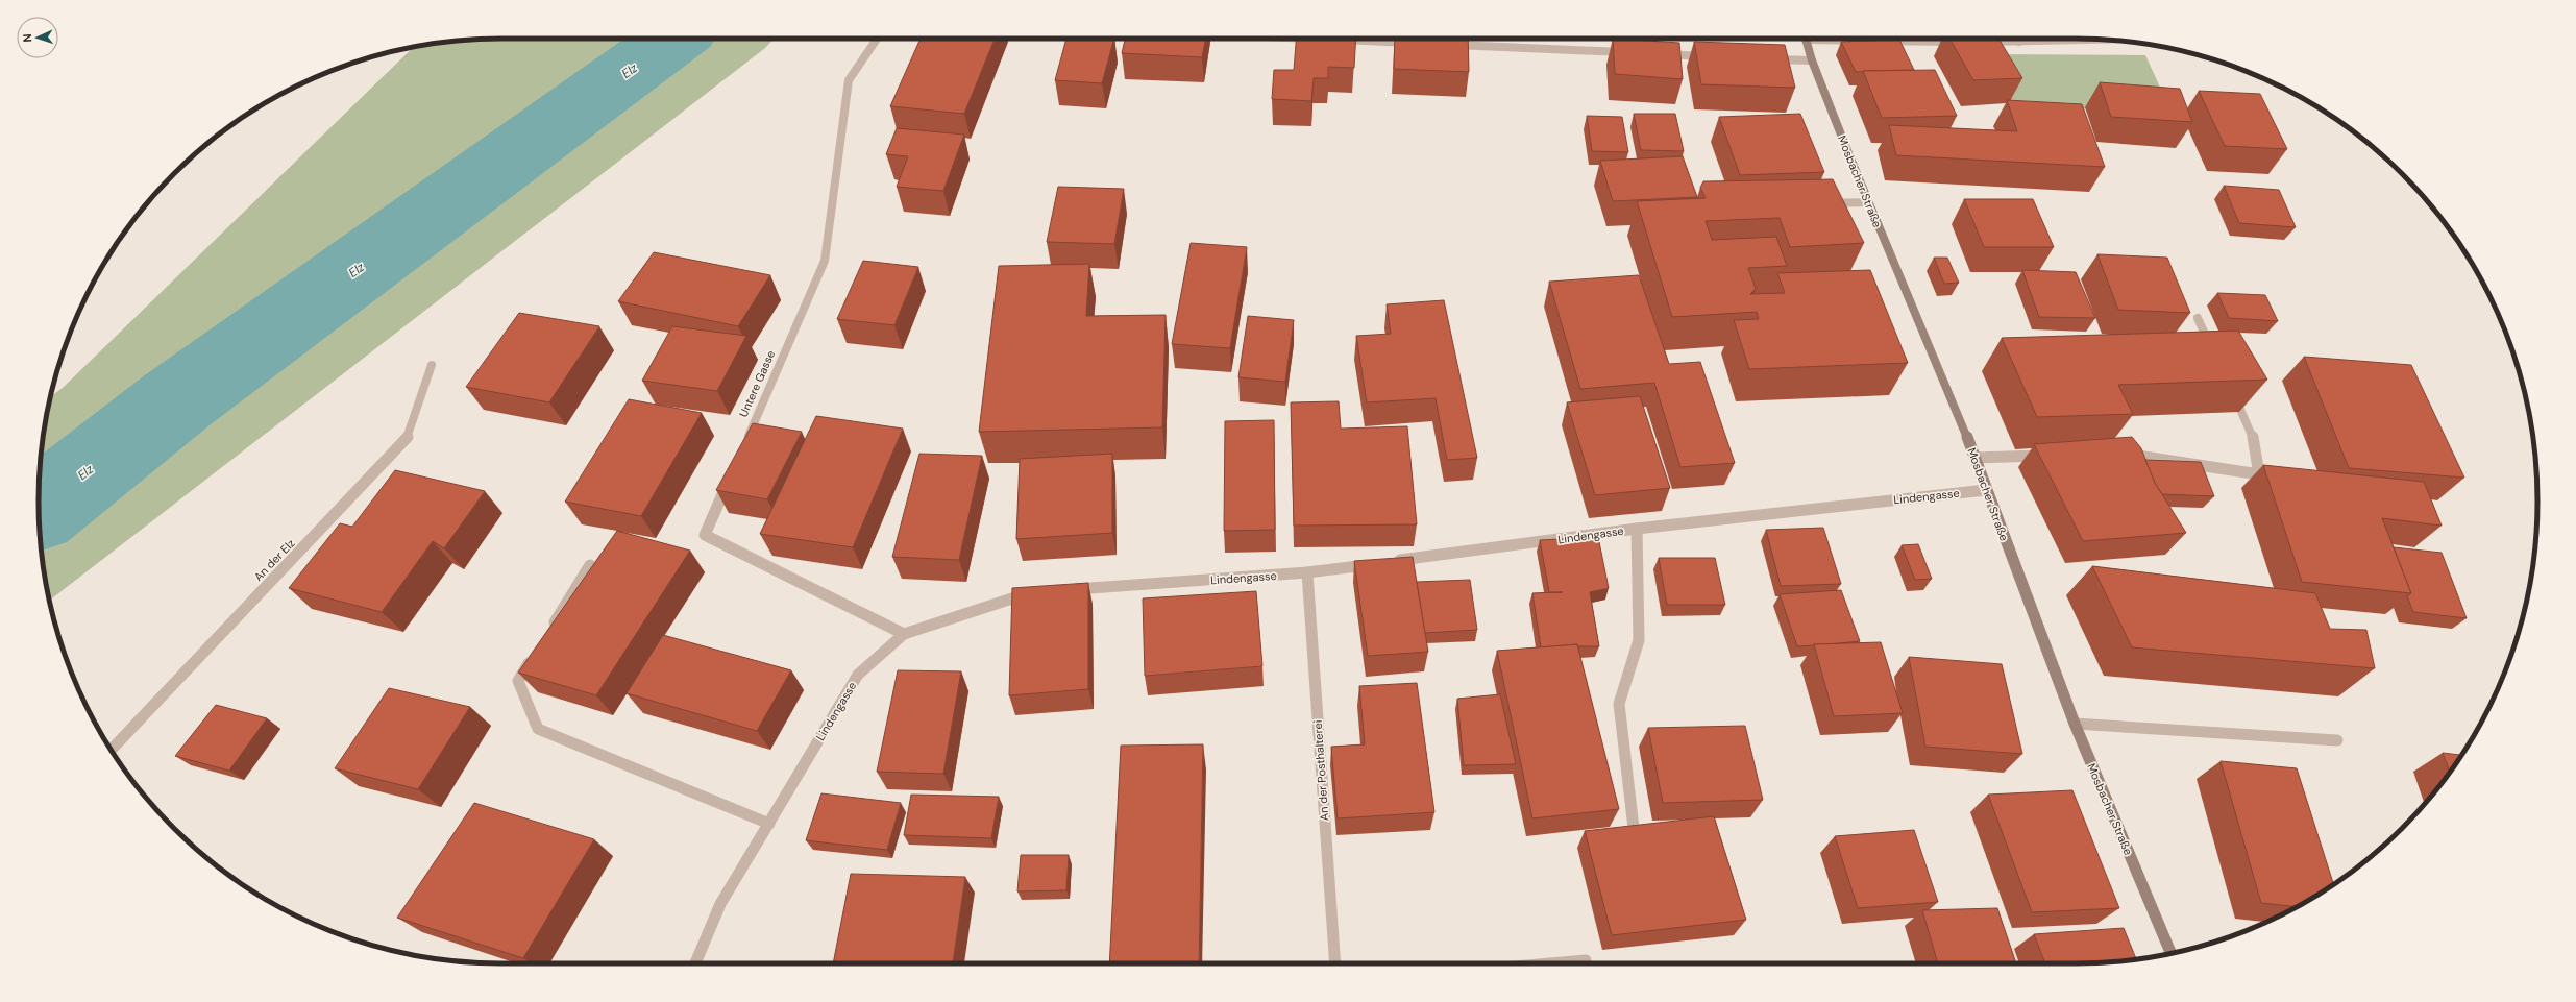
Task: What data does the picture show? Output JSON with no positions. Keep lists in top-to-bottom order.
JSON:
{
  "streets": {
    "street": [
      "Mosbacher Straße",
      "Untere Gasse",
      "Lindengasse",
      "An der Elz",
      "An der Posthalterei"
    ]
  },
  "crossings": [
    ["Mosbacher Straße", "Lindengasse"],
    ["Lindengasse", "An der Posthalterei"]
  ],
  "water": ["Elz"],
  "north": "left"
}
